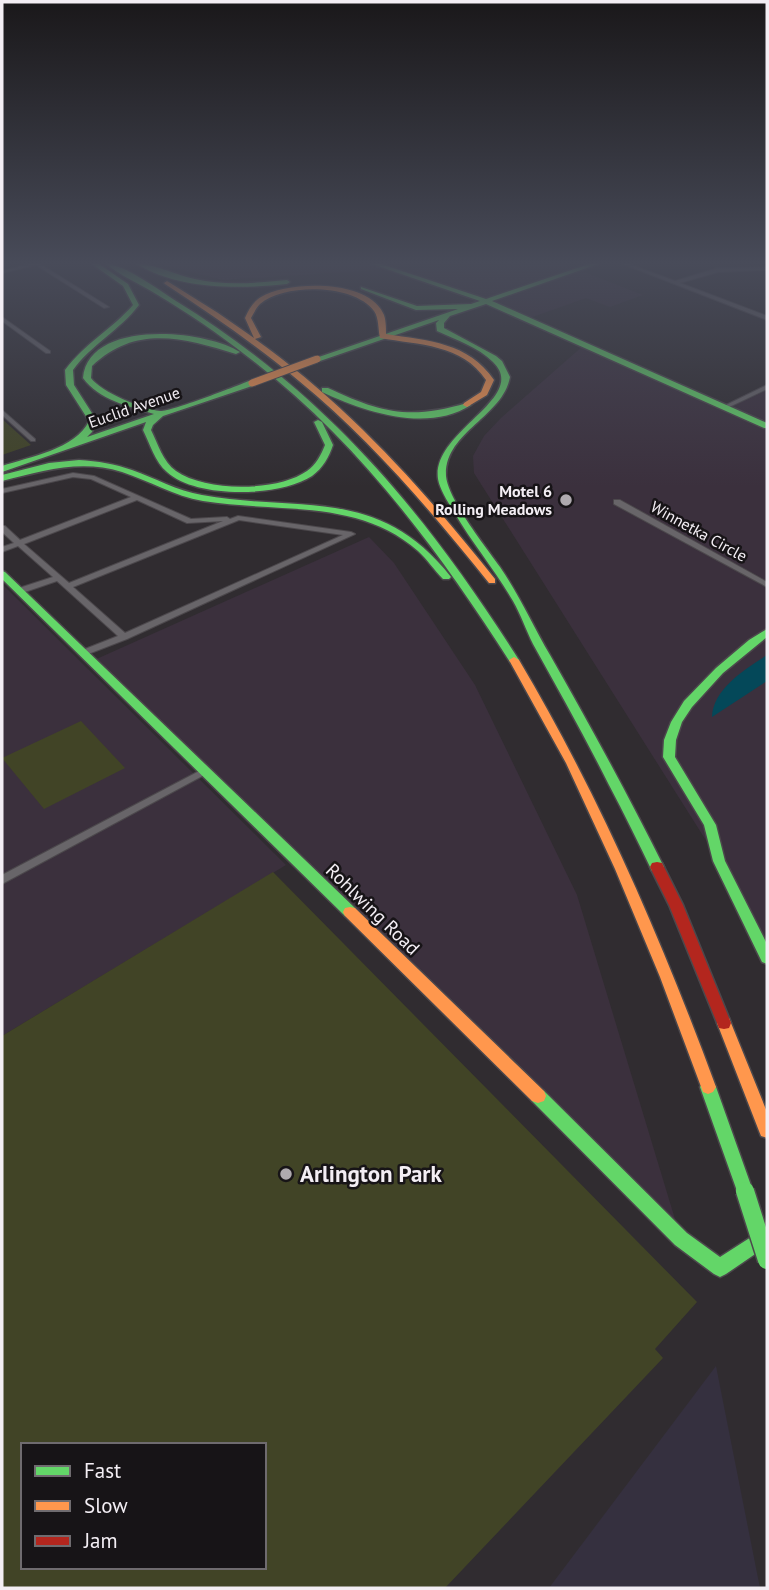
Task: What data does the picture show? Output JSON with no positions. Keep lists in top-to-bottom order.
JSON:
{
  "streets": {
    "main road": ["Euclid Avenue", "Rohlwing Road"],
    "street": ["Winnetka Circle"]
  },
  "places": ["Motel 6 Rolling Meadows", "Arlington Park"],
  "legend": ["Fast", "Slow", "Jam"]
}
